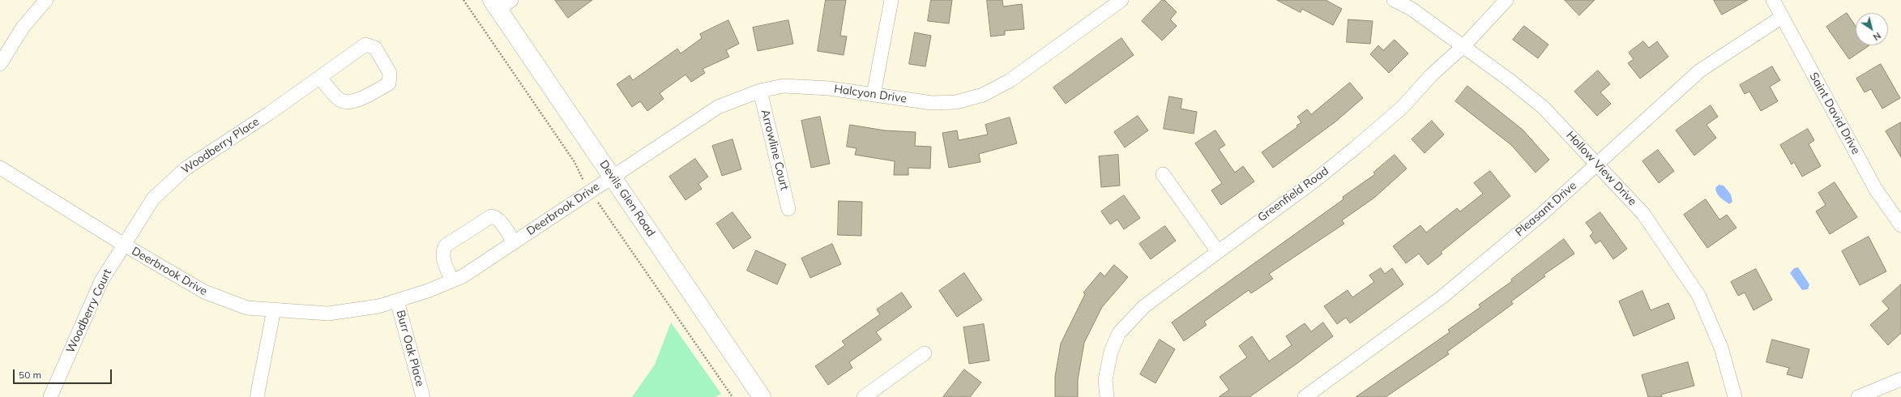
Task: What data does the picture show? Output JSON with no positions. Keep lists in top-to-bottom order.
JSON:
{
  "streets": {
    "main road": ["Devils Glen Road"],
    "street": [
      "Halcyon Drive",
      "Saint David Drive",
      "Woodberry Place",
      "Arrowline Court",
      "Hollow View Drive",
      "Greenfield Road",
      "Deerbrook Drive",
      "Pleasant Drive",
      "Woodberry Court",
      "Burr Oak Place"
    ]
  },
  "crossings": [
    ["Halcyon Drive", "Arrowline Court"],
    ["Halcyon Drive", "Devils Glen Road"],
    ["Halcyon Drive", "Deerbrook Drive"],
    ["Saint David Drive", "Pleasant Drive"],
    ["Woodberry Place", "Deerbrook Drive"],
    ["Woodberry Place", "Woodberry Court"],
    ["Hollow View Drive", "Greenfield Road"],
    ["Hollow View Drive", "Pleasant Drive"],
    ["Devils Glen Road", "Deerbrook Drive"],
    ["Deerbrook Drive", "Woodberry Court"],
    ["Deerbrook Drive", "Burr Oak Place"]
  ],
  "scale_bar": "50 m",
  "north": "bottom right"
}
